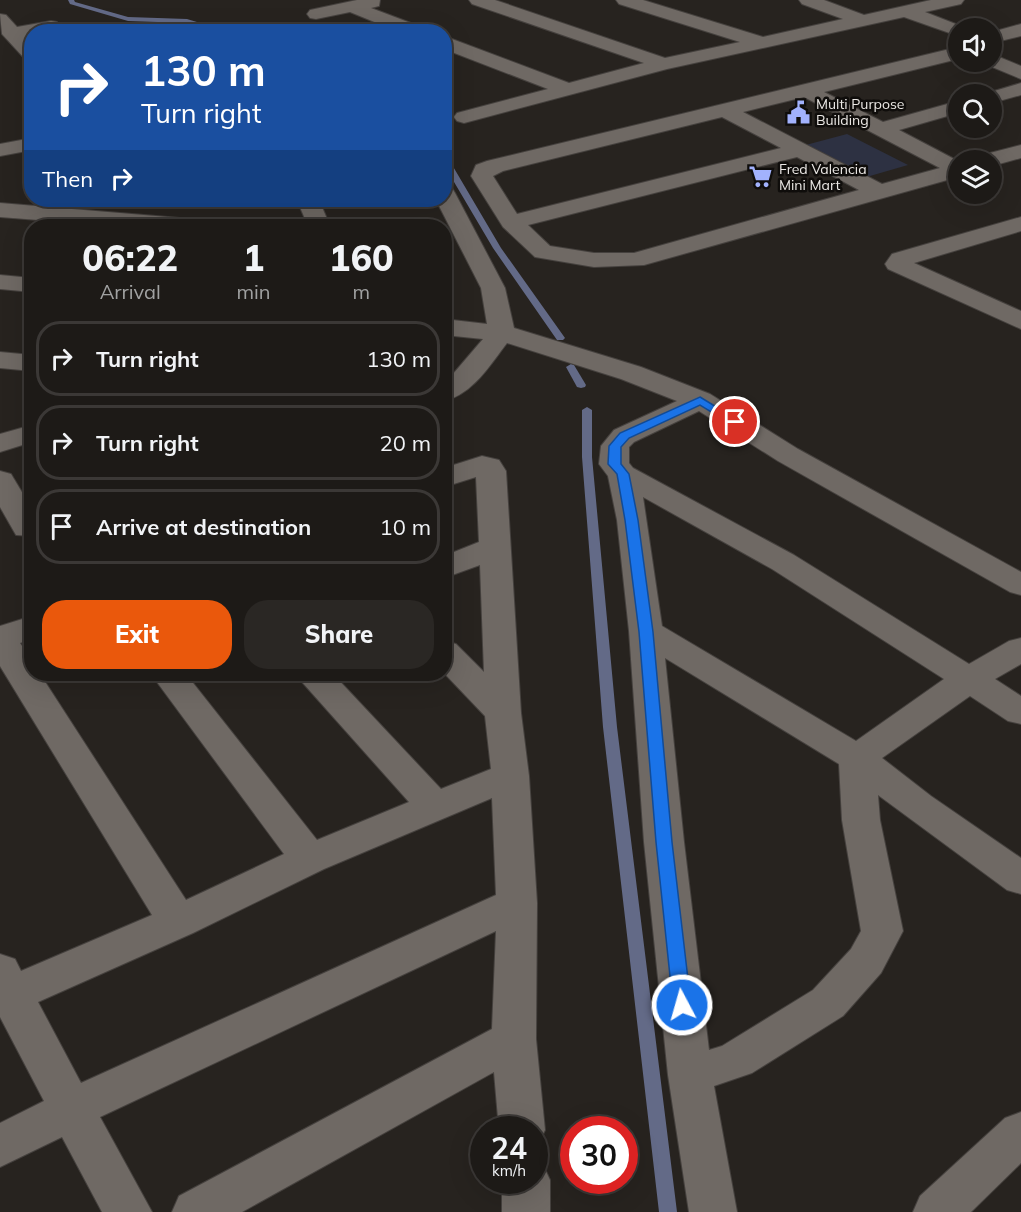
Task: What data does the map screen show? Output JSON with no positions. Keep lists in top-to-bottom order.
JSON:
{
  "places": {
    "public building": ["Multi Purpose Building"],
    "supermarket": ["Fred Valencia Mini Mart"]
  },
  "page": {
    "turn": ["130 m", "Turn right"],
    "then": "Then",
    "eta": [
      "06:22",
      "Arrival",
      "1",
      "min",
      "160",
      "m"
    ],
    "list": [
      {
        "name": "Turn right",
        "value": "130 m"
      },
      {
        "name": "Turn right",
        "value": "20 m"
      },
      {
        "name": "Arrive at destination",
        "value": "10 m"
      }
    ],
    "buttons": ["Exit", "Share"],
    "speed": "24 km/h",
    "limit": "30"
  }
}
